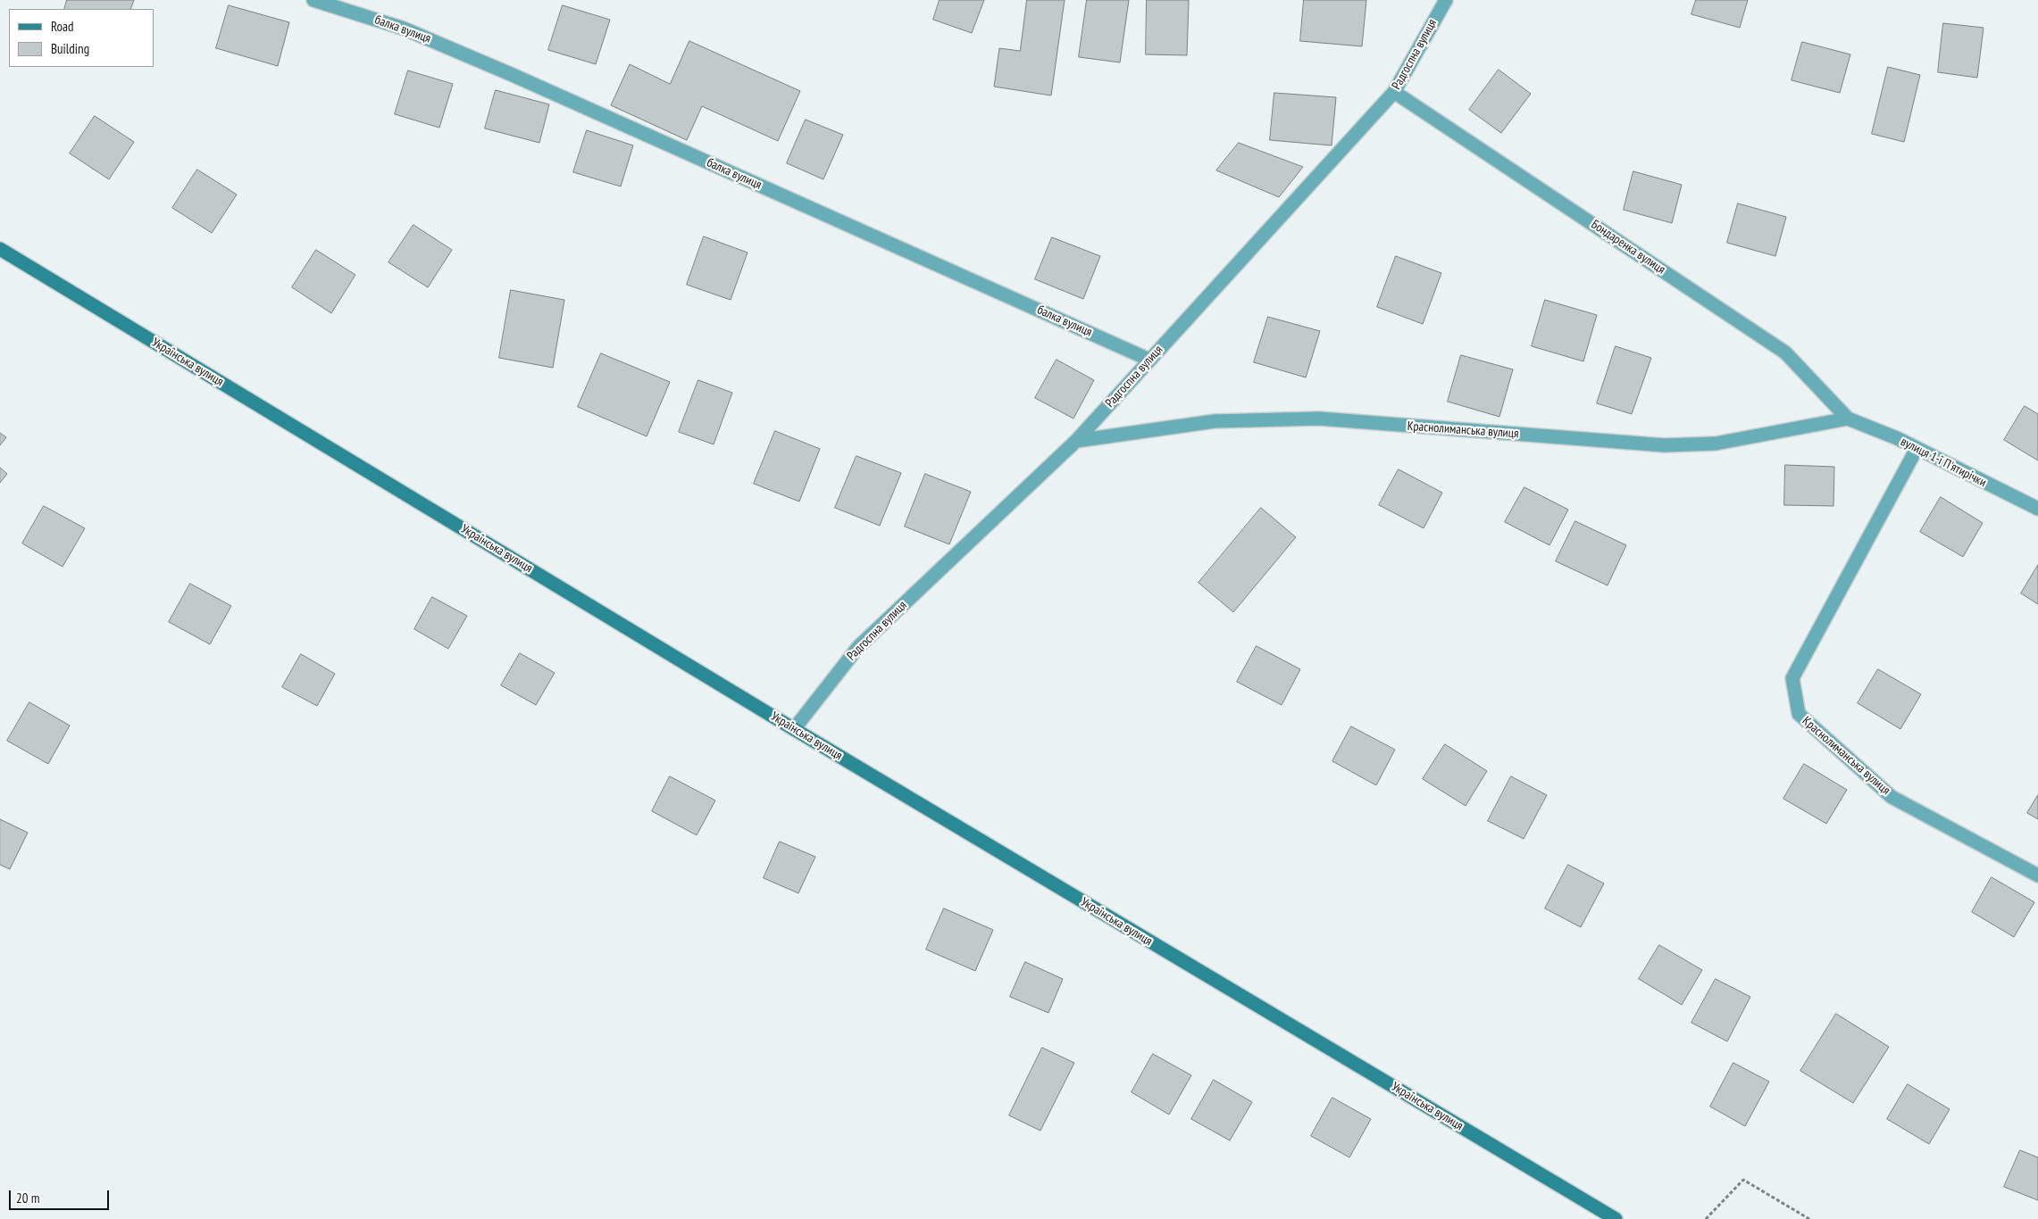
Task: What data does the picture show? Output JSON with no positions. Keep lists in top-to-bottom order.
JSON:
{
  "streets": {
    "street": [
      "балка вулиця",
      "Радгоспна вулиця",
      "Бондаренка вулиця",
      "Українська вулиця",
      "Краснолиманська вулиця",
      "вулиця 1-ї П'ятирічки"
    ]
  },
  "crossings": [
    ["балка вулиця", "Радгоспна вулиця"],
    ["Радгоспна вулиця", "Бондаренка вулиця"],
    ["Радгоспна вулиця", "Українська вулиця"],
    ["Радгоспна вулиця", "Краснолиманська вулиця"],
    ["Бондаренка вулиця", "Краснолиманська вулиця"],
    ["Бондаренка вулиця", "вулиця 1-ї П'ятирічки"],
    ["Краснолиманська вулиця", "вулиця 1-ї П'ятирічки"]
  ],
  "legend": ["Road", "Building"],
  "scale_bar": "20 m"
}
